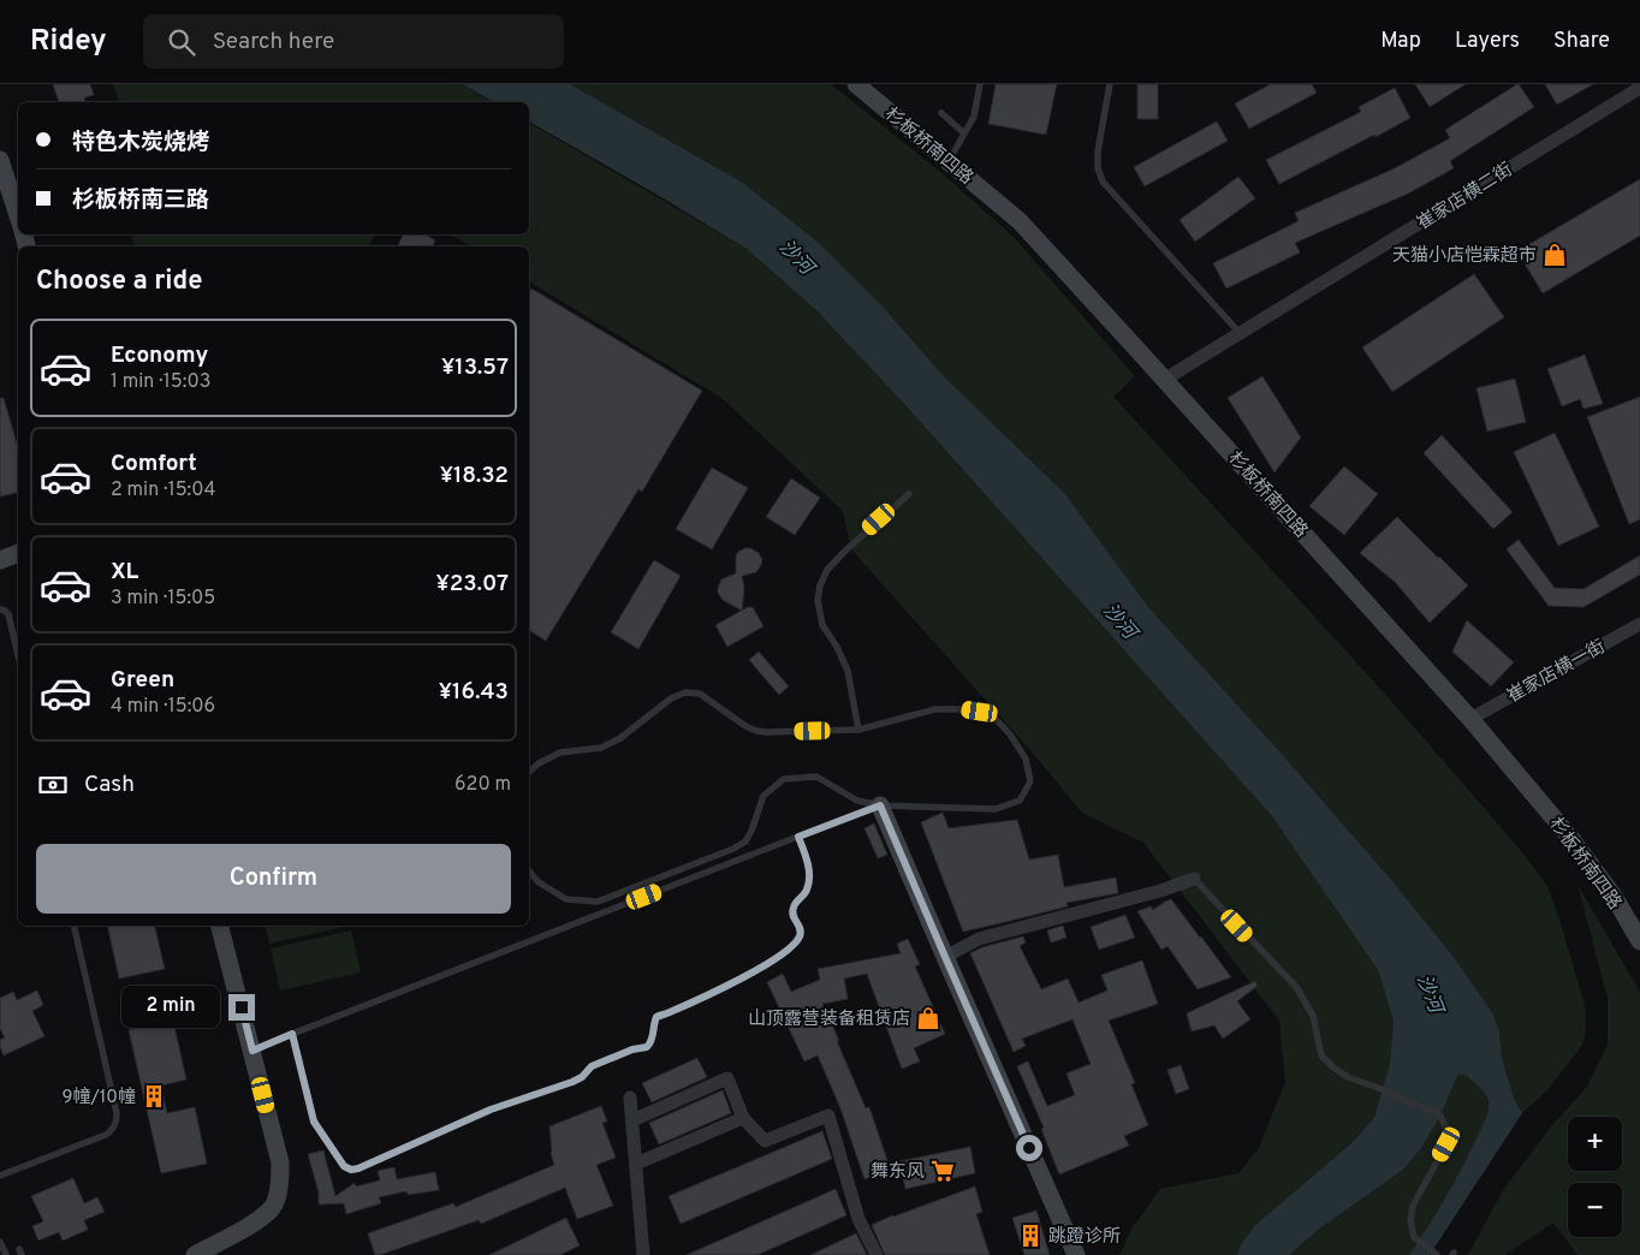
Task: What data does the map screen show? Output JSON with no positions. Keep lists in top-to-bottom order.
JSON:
{
  "streets": {
    "street": ["杉板桥南四路", "崔家店横二街", "崔家店横一街"]
  },
  "crossings": [
    ["杉板桥南四路", "崔家店横二街"],
    ["杉板桥南四路", "崔家店横一街"]
  ],
  "water": ["沙河"],
  "places": {
    "shop": ["天猫小店恺霖超市", "山顶露营装备租赁店"],
    "building": ["9幢/10幢", "跳蹬诊所"],
    "supermarket": ["舞东风"]
  },
  "page": {
    "header": "Ridey",
    "search": "Search here",
    "nav": ["Map", "Layers", "Share"],
    "banner": ["特色木炭烧烤", "杉板桥南三路"],
    "heading": "Choose a ride",
    "list": [
      {
        "name": "Economy",
        "note": "1 min · 15:03",
        "value": "¥13.57"
      },
      {
        "name": "Comfort",
        "note": "2 min · 15:04",
        "value": "¥18.32"
      },
      {
        "name": "XL",
        "note": "3 min · 15:05",
        "value": "¥23.07"
      },
      {
        "name": "Green",
        "note": "4 min · 15:06",
        "value": "¥16.43"
      }
    ],
    "pay": ["Cash", "620 m"],
    "buttons": "Confirm",
    "bubble": "2 min",
    "map_buttons": ["+", "−"]
  }
}
